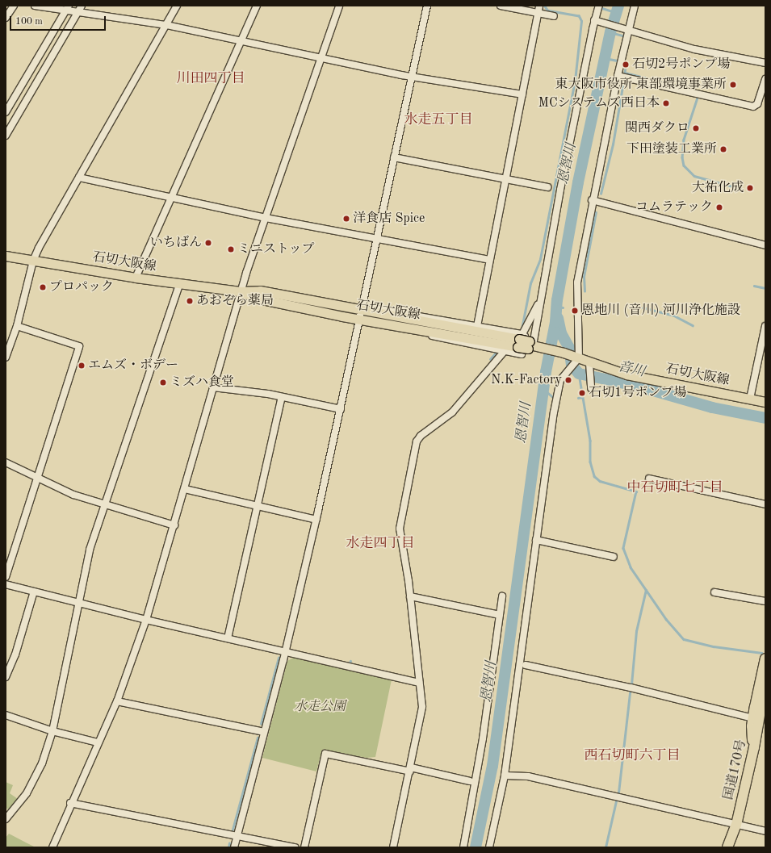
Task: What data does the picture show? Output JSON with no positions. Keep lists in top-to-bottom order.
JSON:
{
  "streets": {
    "highway": ["国道170号"],
    "main road": ["石切大阪線"]
  },
  "districts": [
    "川田四丁目",
    "水走五丁目",
    "中石切町七丁目",
    "水走四丁目",
    "西石切町六丁目"
  ],
  "water": ["恩智川", "音川"],
  "parks": ["水走公園"],
  "places": [
    "石切2号ポンプ場",
    "東大阪市役所 東部環境事業所",
    "MCシステムズ西日本",
    "関西ダクロ",
    "下田塗装工業所",
    "大祐化成",
    "コムラテック",
    "洋食店 Spice",
    "いちばん",
    "ミニストップ",
    "プロパック",
    "あおぞら薬局",
    "恩地川 (音川) 河川浄化施設",
    "エムズ・ボデー",
    "N.K-Factory",
    "ミズハ食堂",
    "石切1号ポンプ場"
  ],
  "scale_bar": "100 m"
}
